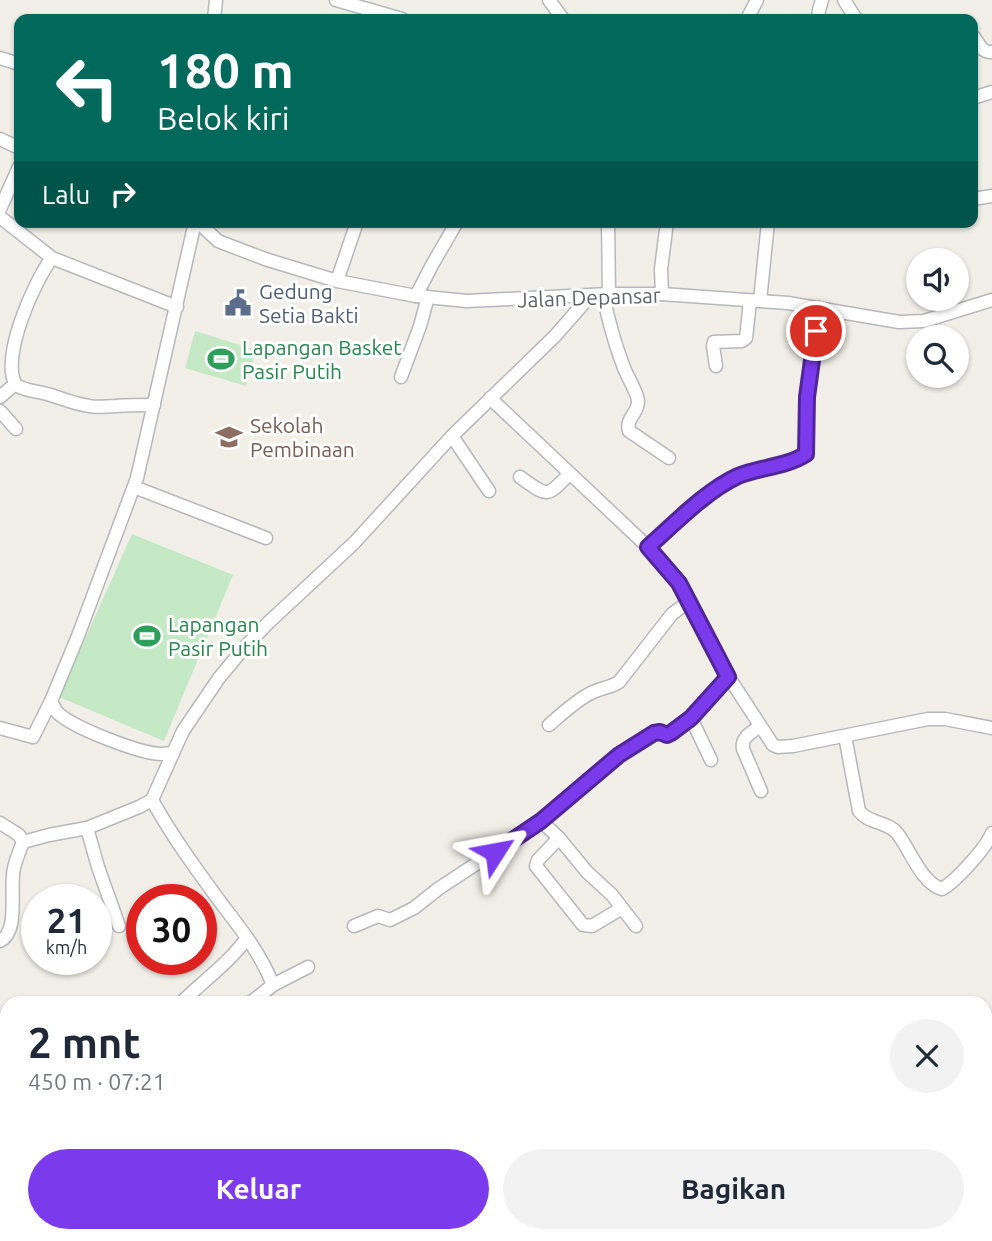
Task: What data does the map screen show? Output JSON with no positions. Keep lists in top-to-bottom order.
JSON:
{
  "streets": {
    "street": ["Jalan Depansar"]
  },
  "places": {
    "public building": ["Gedung Setia Bakti"],
    "sports": ["Lapangan Basket Pasir Putih", "Lapangan Pasir Putih"],
    "school or university": ["Sekolah Pembinaan"]
  },
  "page": {
    "turn": ["180 m", "Belok kiri"],
    "then": "Lalu",
    "speed": "21 km/h",
    "limit": "30",
    "heading": ["2 mnt", "450 m · 07:21"],
    "buttons": ["Keluar", "Bagikan"]
  }
}
